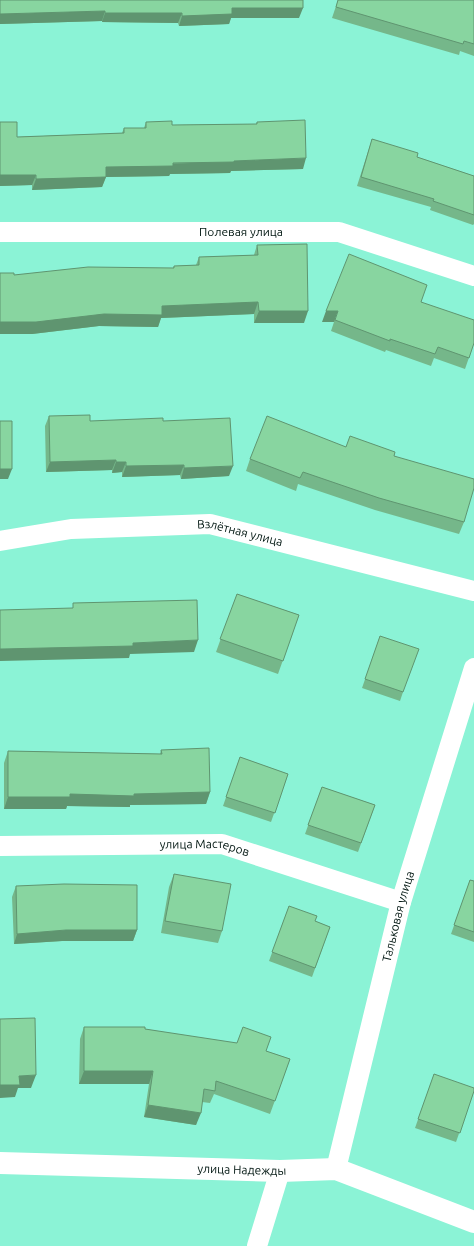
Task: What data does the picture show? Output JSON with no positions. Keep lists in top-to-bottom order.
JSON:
{
  "streets": {
    "street": [
      "Полевая улица",
      "Взлётная улица",
      "улица Мастеров",
      "Тальковая улица",
      "улица Надежды"
    ]
  },
  "crossings": [
    ["улица Мастеров", "Тальковая улица"],
    ["Тальковая улица", "улица Надежды"]
  ]
}
